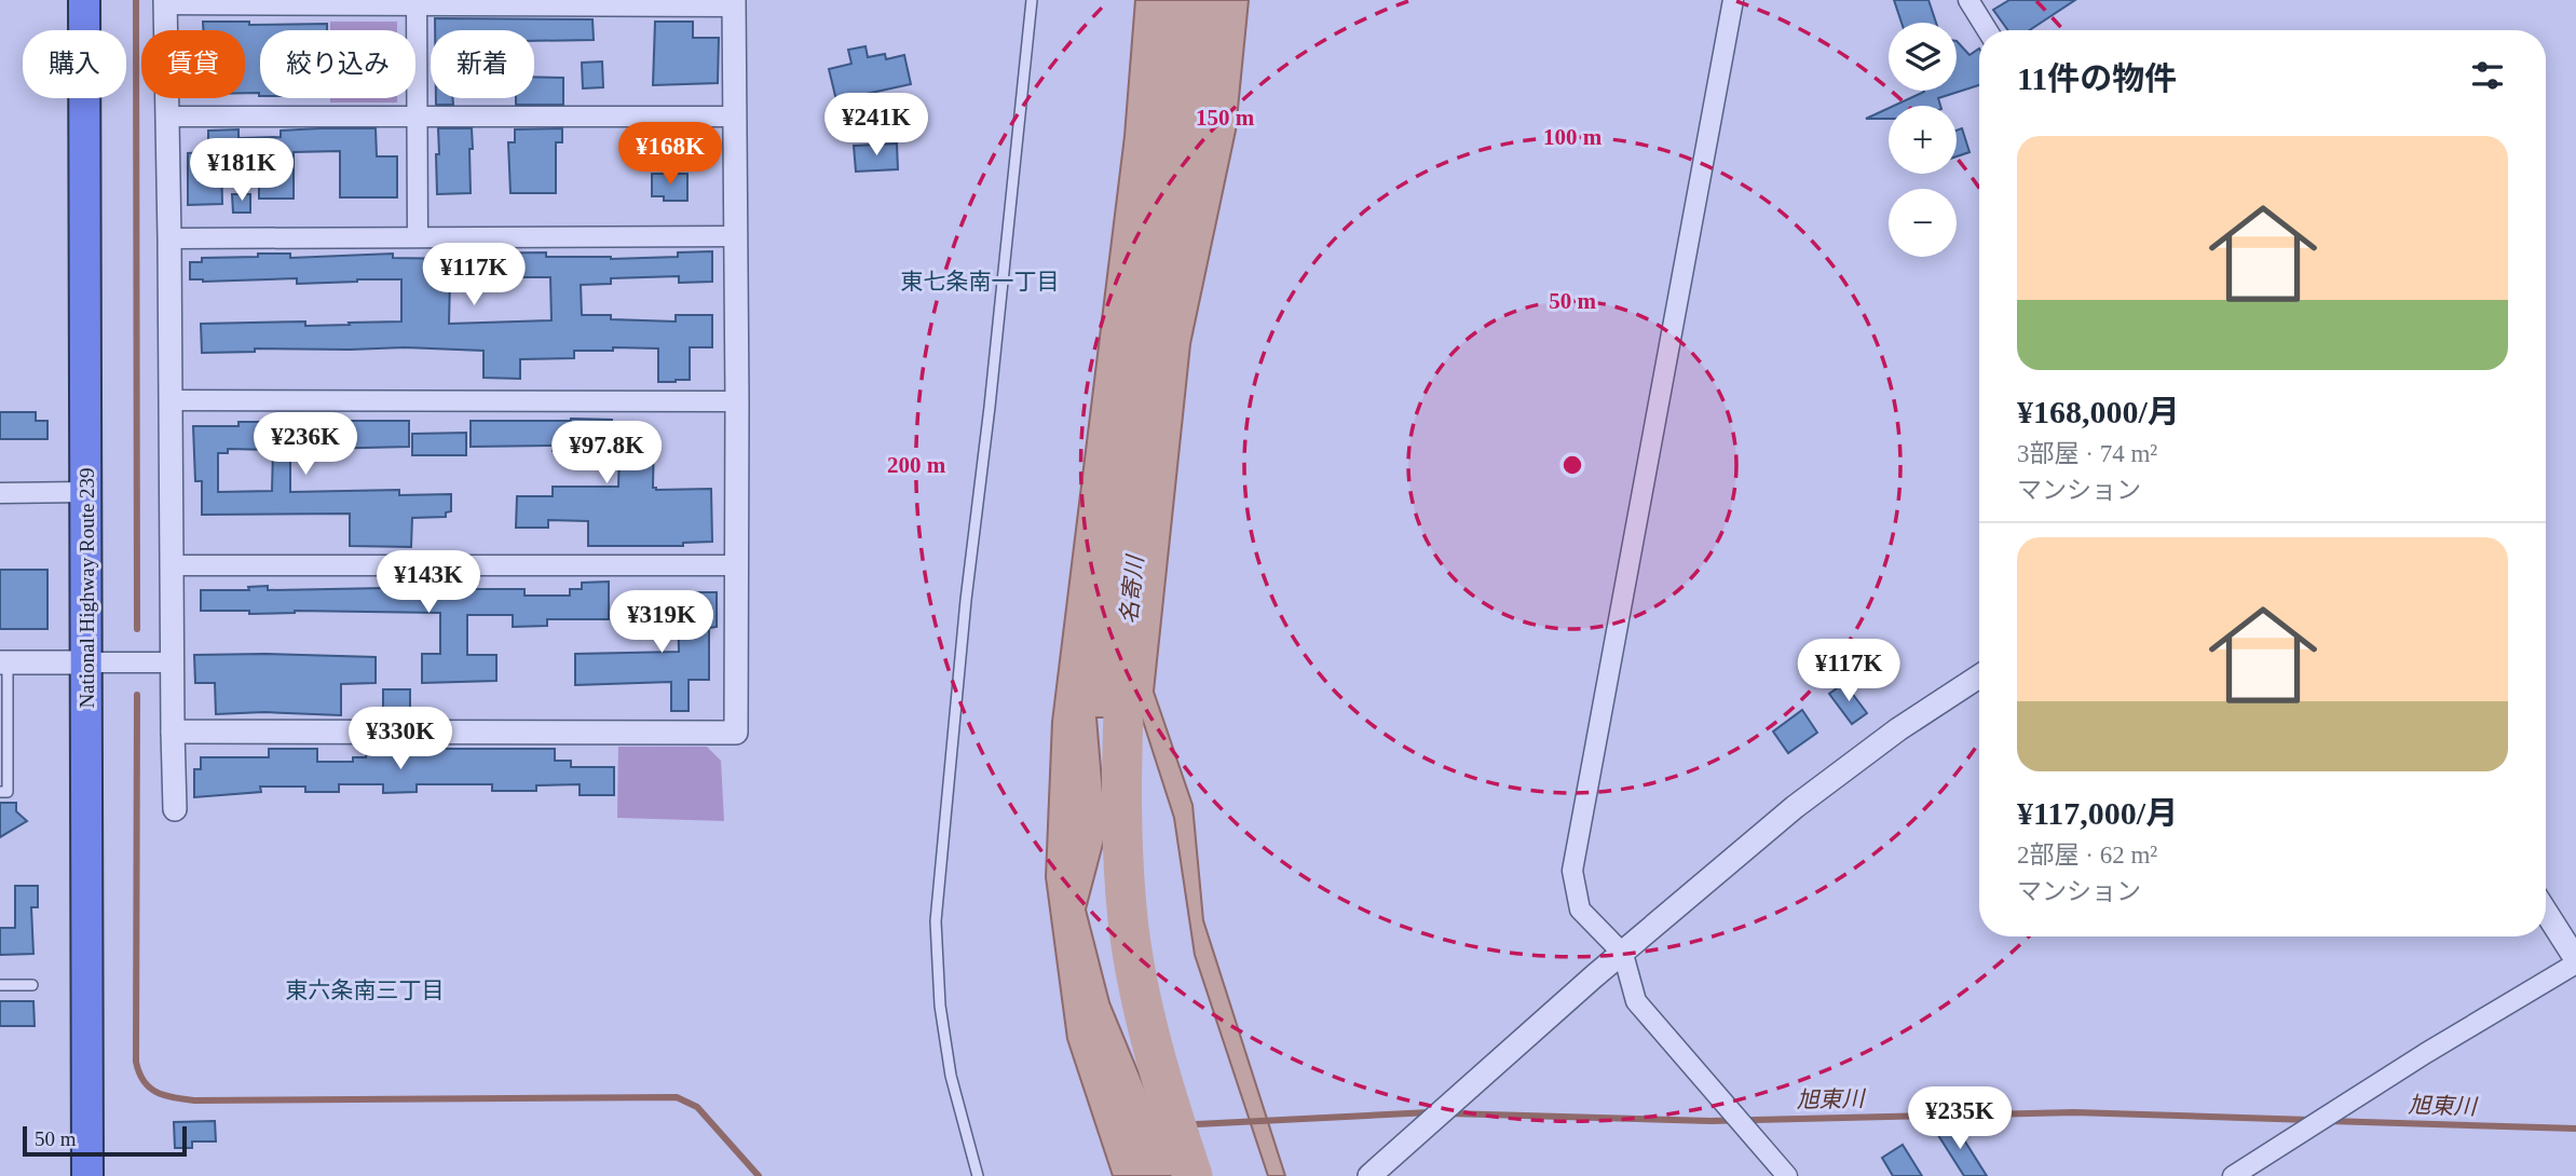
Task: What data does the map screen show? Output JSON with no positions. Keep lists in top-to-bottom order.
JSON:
{
  "streets": {
    "highway": ["National Highway Route 239"]
  },
  "districts": ["東七条南一丁目", "東六条南三丁目"],
  "water": ["名寄川", "旭東川"],
  "scale_bar": "50 m",
  "page": {
    "map_buttons": ["+", "−"],
    "chip": [
      "購入",
      "賃貸",
      "絞り込み",
      "新着"
    ],
    "heading": "11件の物件",
    "price": [
      "¥241K",
      "¥168K",
      "¥181K",
      "¥117K",
      "¥236K",
      "¥97.8K",
      "¥143K",
      "¥319K",
      "¥117K",
      "¥330K",
      "¥235K"
    ],
    "list": [
      {
        "name": "¥168,000/月",
        "note": "3部屋 · 74 m² · マンション"
      },
      {
        "name": "¥117,000/月",
        "note": "2部屋 · 62 m² · マンション"
      }
    ],
    "scale": "50 m"
  },
  "rings": [
    "150 m",
    "100 m",
    "50 m",
    "200 m"
  ]
}
